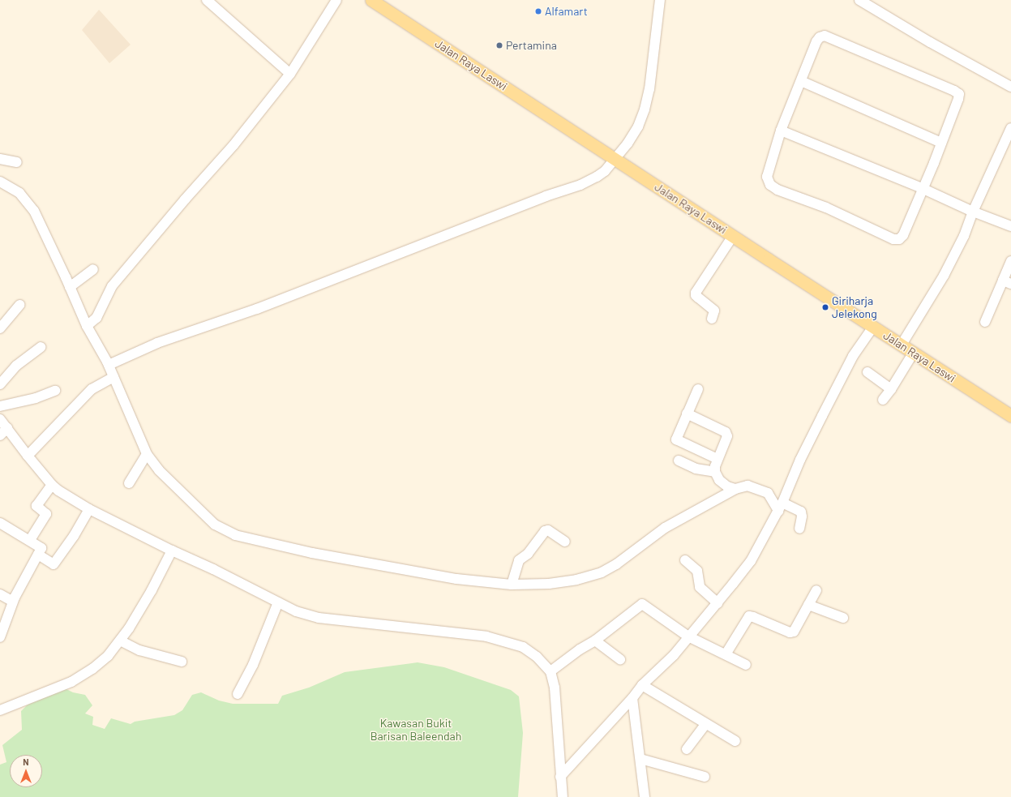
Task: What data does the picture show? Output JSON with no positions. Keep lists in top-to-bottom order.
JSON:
{
  "streets": {
    "main road": ["Jalan Raya Laswi"]
  },
  "parks": ["Kawasan Bukit Barisan Baleendah"],
  "places": ["Alfamart", "Pertamina", "Giriharja Jelekong"],
  "north": "top"
}
